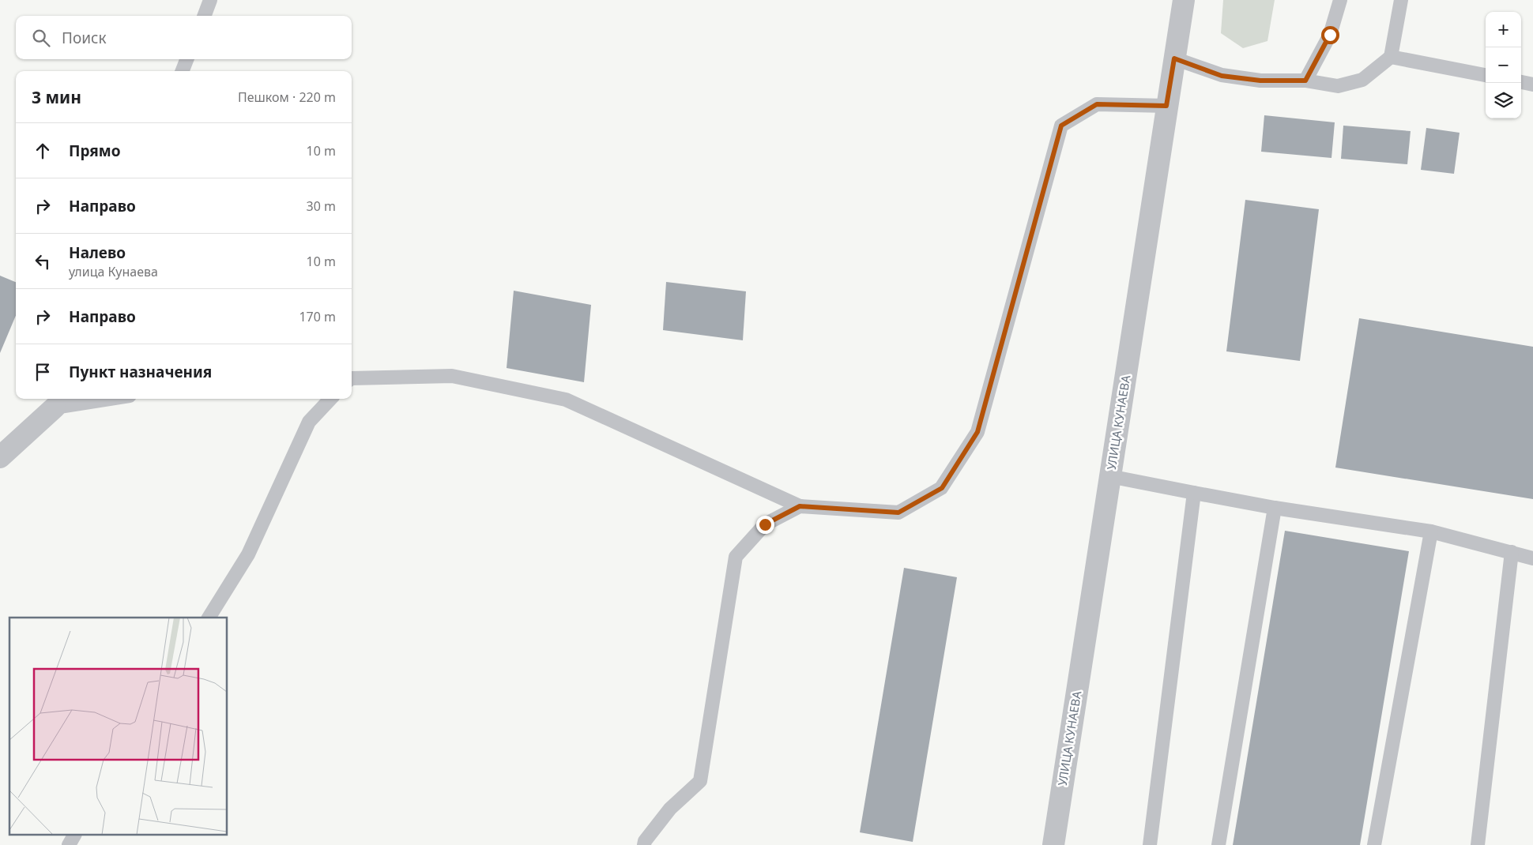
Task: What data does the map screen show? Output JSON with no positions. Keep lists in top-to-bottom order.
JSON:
{
  "streets": {
    "street": ["УЛИЦА КУНАЕВА"]
  },
  "page": {
    "map_buttons": ["+", "−"],
    "search": "Поиск",
    "heading": ["3 мин", "Пешком · 220 m"],
    "list": [
      ["Прямо", "10 m"],
      ["Направо", "30 m"],
      ["Налево", "улица Кунаева", "10 m"],
      ["Направо", "170 m"],
      "Пункт назначения"
    ]
  }
}
